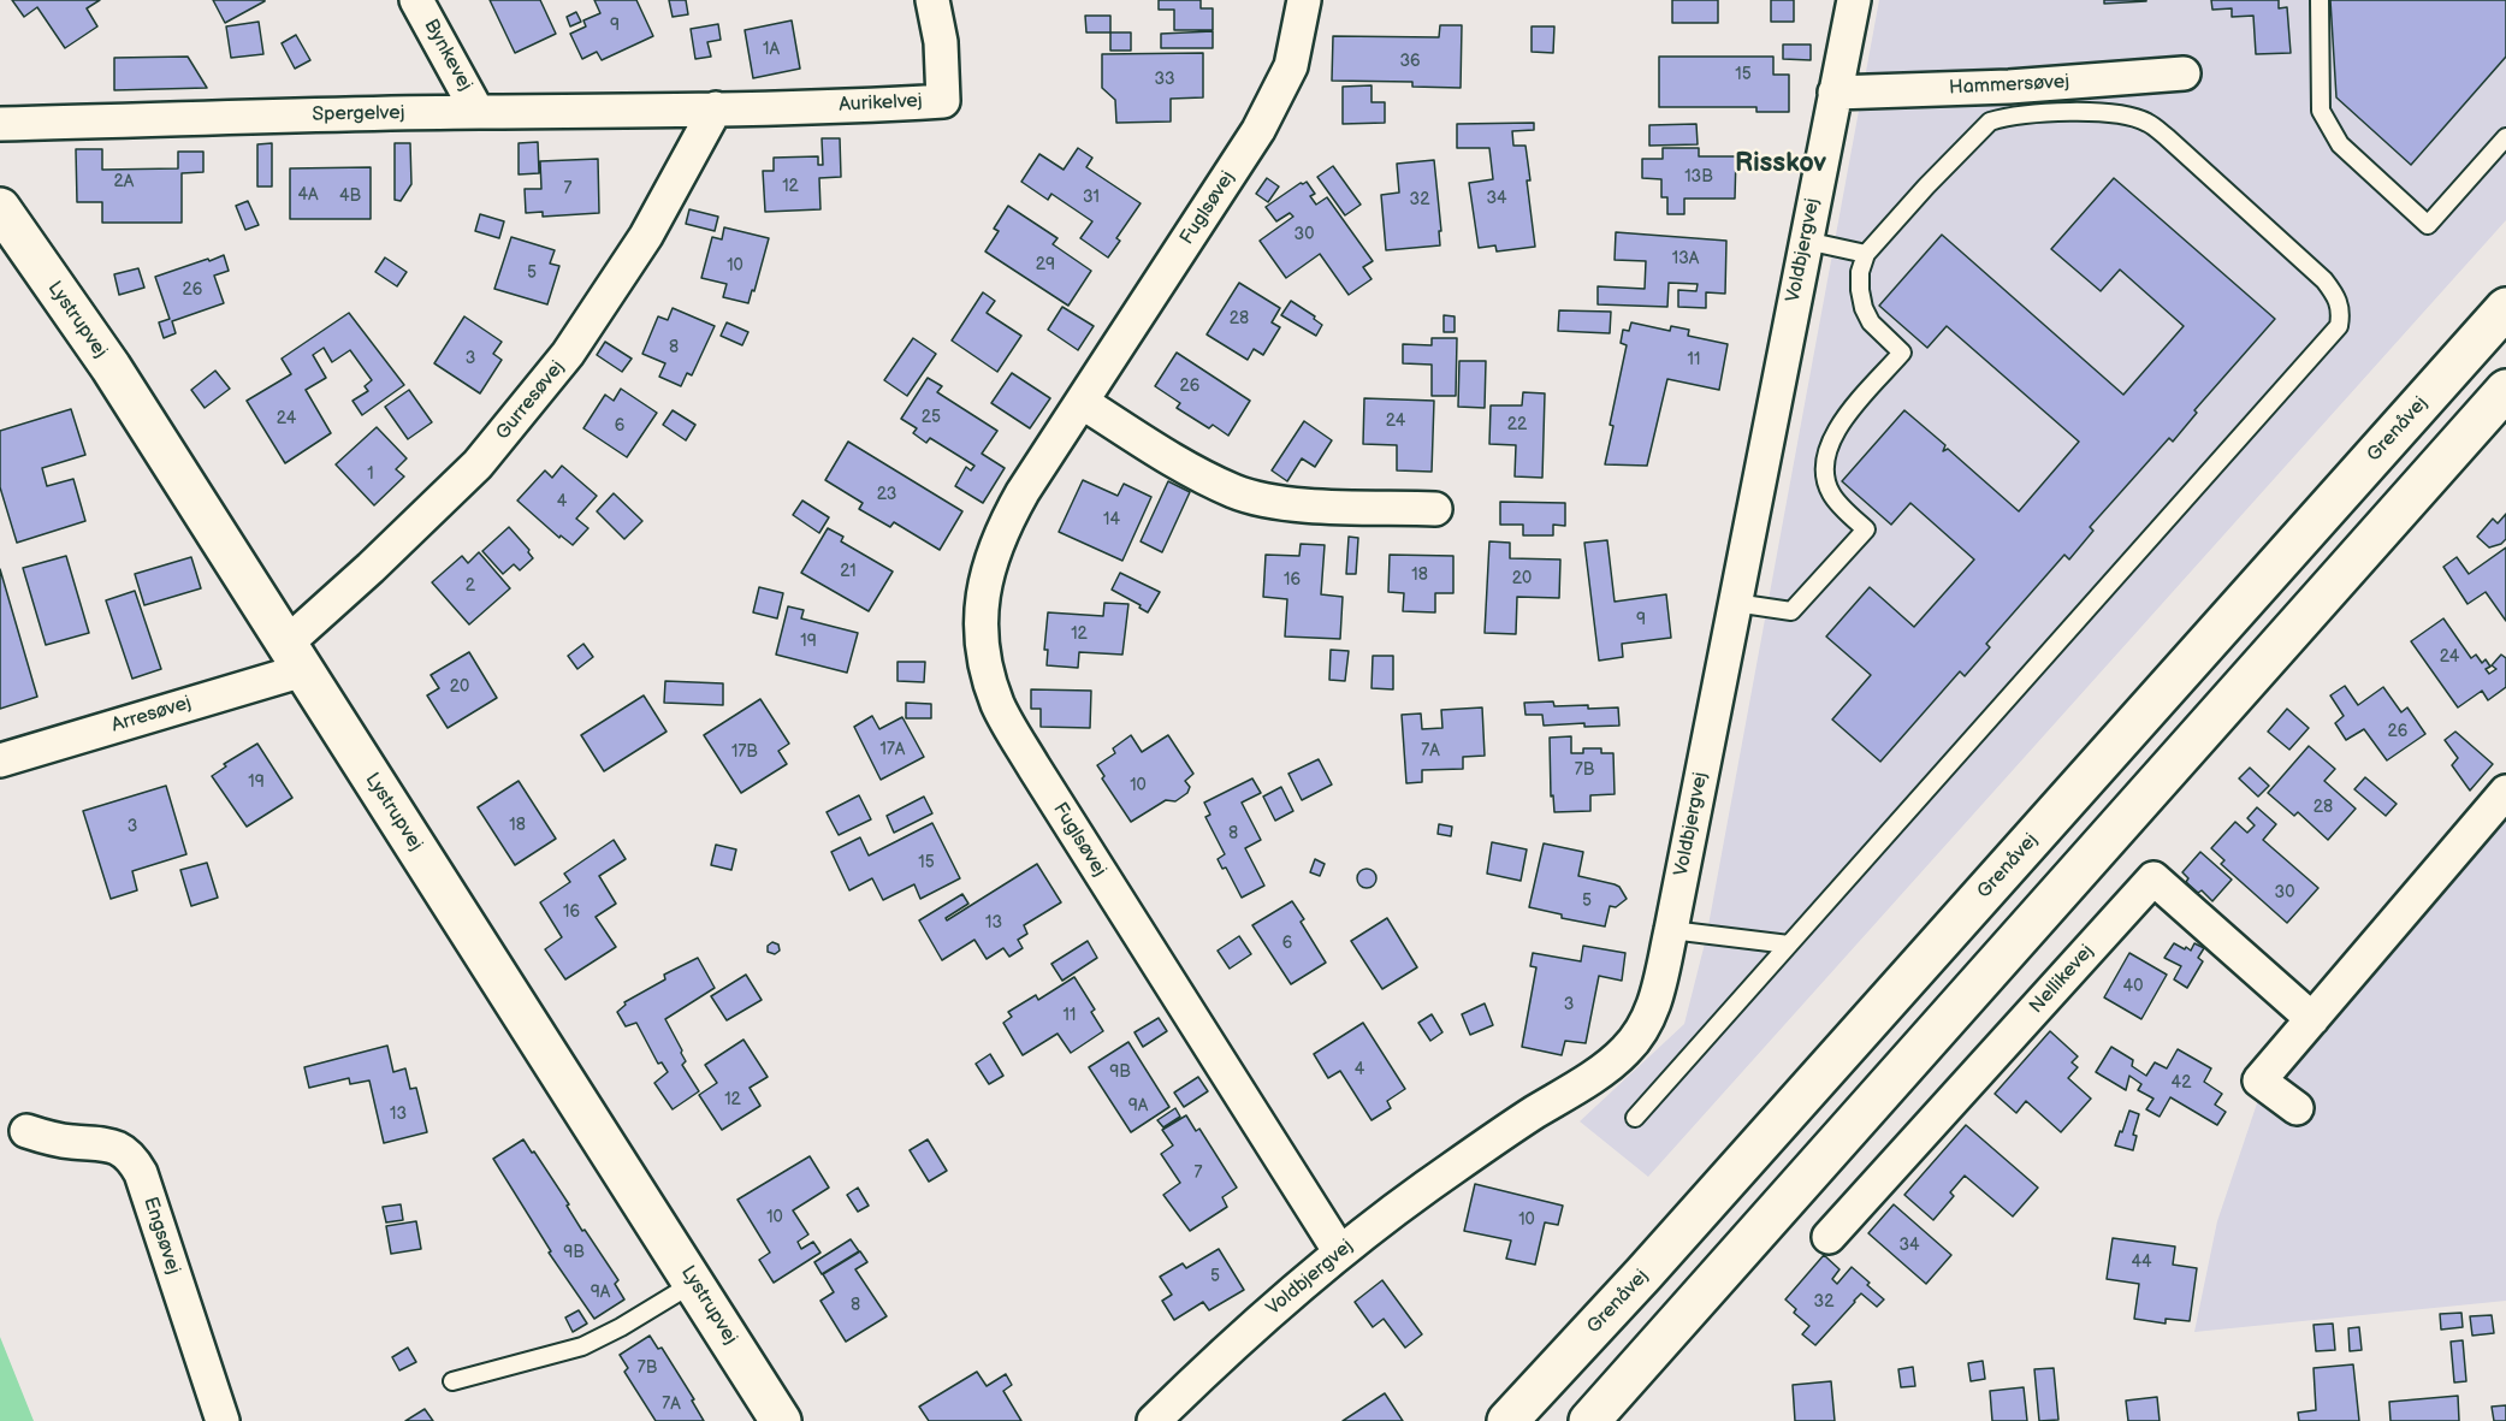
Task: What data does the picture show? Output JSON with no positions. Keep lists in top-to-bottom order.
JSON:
{
  "streets": {
    "main road": ["Lystrupvej", "Grenåvej"],
    "street": [
      "Bynkevej",
      "Hammersøvej",
      "Aurikelvej",
      "Spergelvej",
      "Fuglsøvej",
      "Voldbjergvej",
      "Gurresøvej",
      "Arresøvej",
      "Nellikevej",
      "Engsøvej"
    ]
  },
  "crossings": [
    ["Bynkevej", "Spergelvej"],
    ["Hammersøvej", "Voldbjergvej"],
    ["Aurikelvej", "Spergelvej"],
    ["Aurikelvej", "Gurresøvej"],
    ["Spergelvej", "Gurresøvej"],
    ["Fuglsøvej", "Voldbjergvej"],
    ["Lystrupvej", "Gurresøvej"],
    ["Lystrupvej", "Arresøvej"],
    ["Gurresøvej", "Arresøvej"]
  ],
  "districts": ["Risskov"],
  "house_numbers": [
    "9",
    "1A",
    "36",
    "15",
    "33",
    "13B",
    "2A",
    "12",
    "7",
    "4A",
    "4B",
    "31",
    "34",
    "32",
    "30",
    "13A",
    "29",
    "10",
    "5",
    "26",
    "28",
    "8",
    "3",
    "11",
    "26",
    "25",
    "24",
    "24",
    "22",
    "6",
    "1",
    "23",
    "4",
    "14",
    "21",
    "18",
    "20",
    "16",
    "2",
    "9",
    "12",
    "19",
    "24",
    "20",
    "26",
    "17A",
    "7A",
    "17B",
    "7B",
    "19",
    "10",
    "28",
    "18",
    "3",
    "8",
    "15",
    "30",
    "5",
    "16",
    "13",
    "6",
    "40",
    "3",
    "11",
    "4",
    "9B",
    "42",
    "12",
    "9A",
    "13",
    "7",
    "10",
    "10",
    "34",
    "9B",
    "44",
    "5",
    "9A",
    "32",
    "8",
    "7B",
    "7A"
  ]
}
